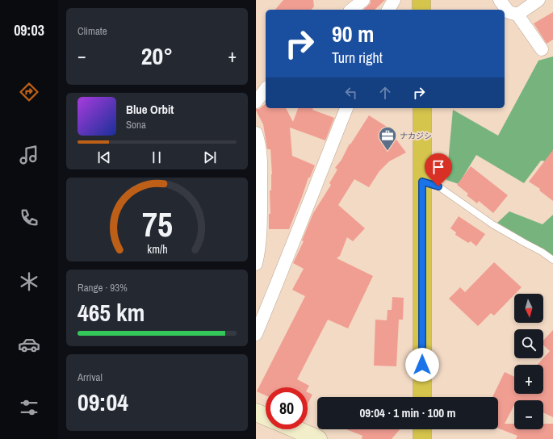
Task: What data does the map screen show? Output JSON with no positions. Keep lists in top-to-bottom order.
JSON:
{
  "places": {
    "office": ["ナカジシ"]
  },
  "north": "bottom",
  "page": {
    "tabs": "09:03",
    "tile": [
      "Climate",
      ["Range · 93%", "465 km"],
      ["Arrival", "09:04"]
    ],
    "turn": ["90 m", "Turn right"],
    "heat": ["−", "20°", "+"],
    "song": ["Blue Orbit", "Sona"],
    "map_buttons": ["+", "−"],
    "limit": "80",
    "trip": "09:04 · 1 min · 100 m",
    "gauge": ["75", "km/h"]
  }
}
